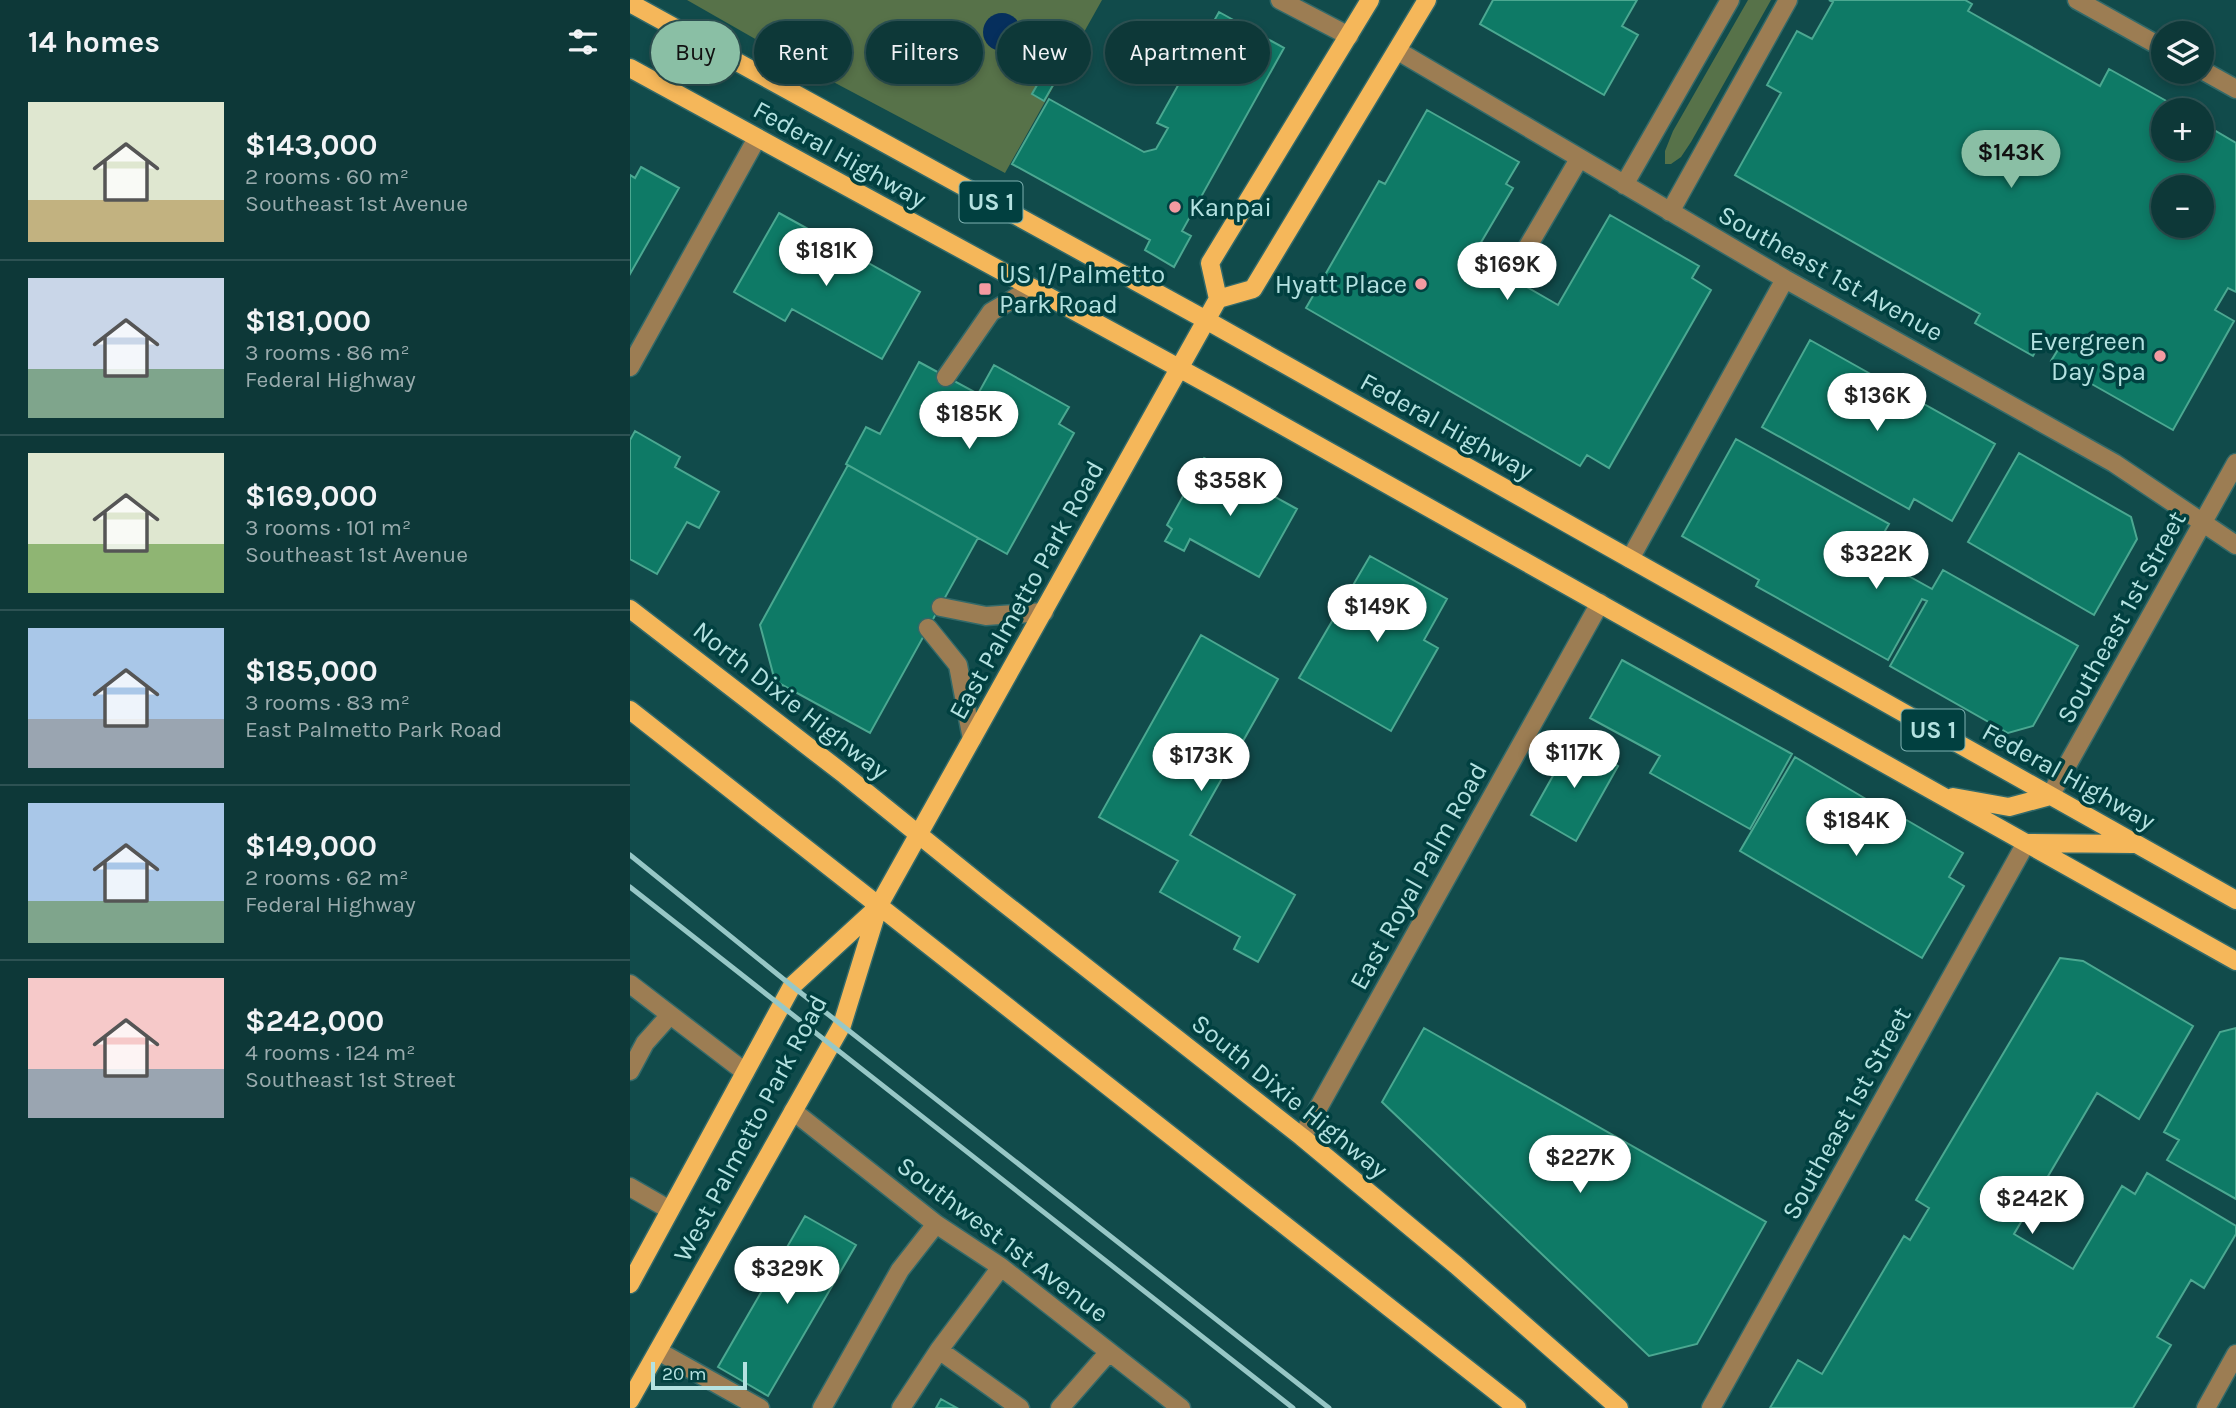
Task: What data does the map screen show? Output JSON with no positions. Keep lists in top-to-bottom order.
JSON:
{
  "streets": {
    "main road": [
      "Federal Highway",
      "US 1",
      "East Palmetto Park Road",
      "North Dixie Highway",
      "South Dixie Highway",
      "West Palmetto Park Road"
    ],
    "street": [
      "Southeast 1st Avenue",
      "Southeast 1st Street",
      "East Royal Palm Road",
      "Southwest 1st Avenue"
    ]
  },
  "crossings": [
    ["Federal Highway", "East Palmetto Park Road"],
    ["Federal Highway", "Southeast 1st Street"],
    ["Federal Highway", "East Royal Palm Road"],
    ["Southeast 1st Avenue", "Southeast 1st Street"],
    ["East Palmetto Park Road", "North Dixie Highway"],
    ["East Palmetto Park Road", "South Dixie Highway"],
    ["East Palmetto Park Road", "West Palmetto Park Road"],
    ["North Dixie Highway", "South Dixie Highway"],
    ["East Royal Palm Road", "South Dixie Highway"],
    ["West Palmetto Park Road", "Southwest 1st Avenue"]
  ],
  "places": {
    "other": ["Kanpai", "Hyatt Place", "Evergreen Day Spa"],
    "transit": ["US 1/Palmetto Park Road"]
  },
  "scale_bar": "20 m",
  "page": {
    "heading": "14 homes",
    "map_buttons": ["+", "−"],
    "chip": [
      "Buy",
      "Rent",
      "Filters",
      "New",
      "Apartment"
    ],
    "list": [
      {
        "name": "$143,000",
        "note": "2 rooms · 60 m² · Southeast 1st Avenue"
      },
      {
        "name": "$181,000",
        "note": "3 rooms · 86 m² · Federal Highway"
      },
      {
        "name": "$169,000",
        "note": "3 rooms · 101 m² · Southeast 1st Avenue"
      },
      {
        "name": "$185,000",
        "note": "3 rooms · 83 m² · East Palmetto Park Road"
      },
      {
        "name": "$149,000",
        "note": "2 rooms · 62 m² · Federal Highway"
      },
      {
        "name": "$242,000",
        "note": "4 rooms · 124 m² · Southeast 1st Street"
      }
    ],
    "price": [
      "$143K",
      "$181K",
      "$169K",
      "$136K",
      "$185K",
      "$358K",
      "$322K",
      "$149K",
      "$117K",
      "$173K",
      "$184K",
      "$227K",
      "$242K",
      "$329K"
    ],
    "scale": "20 m"
  }
}
